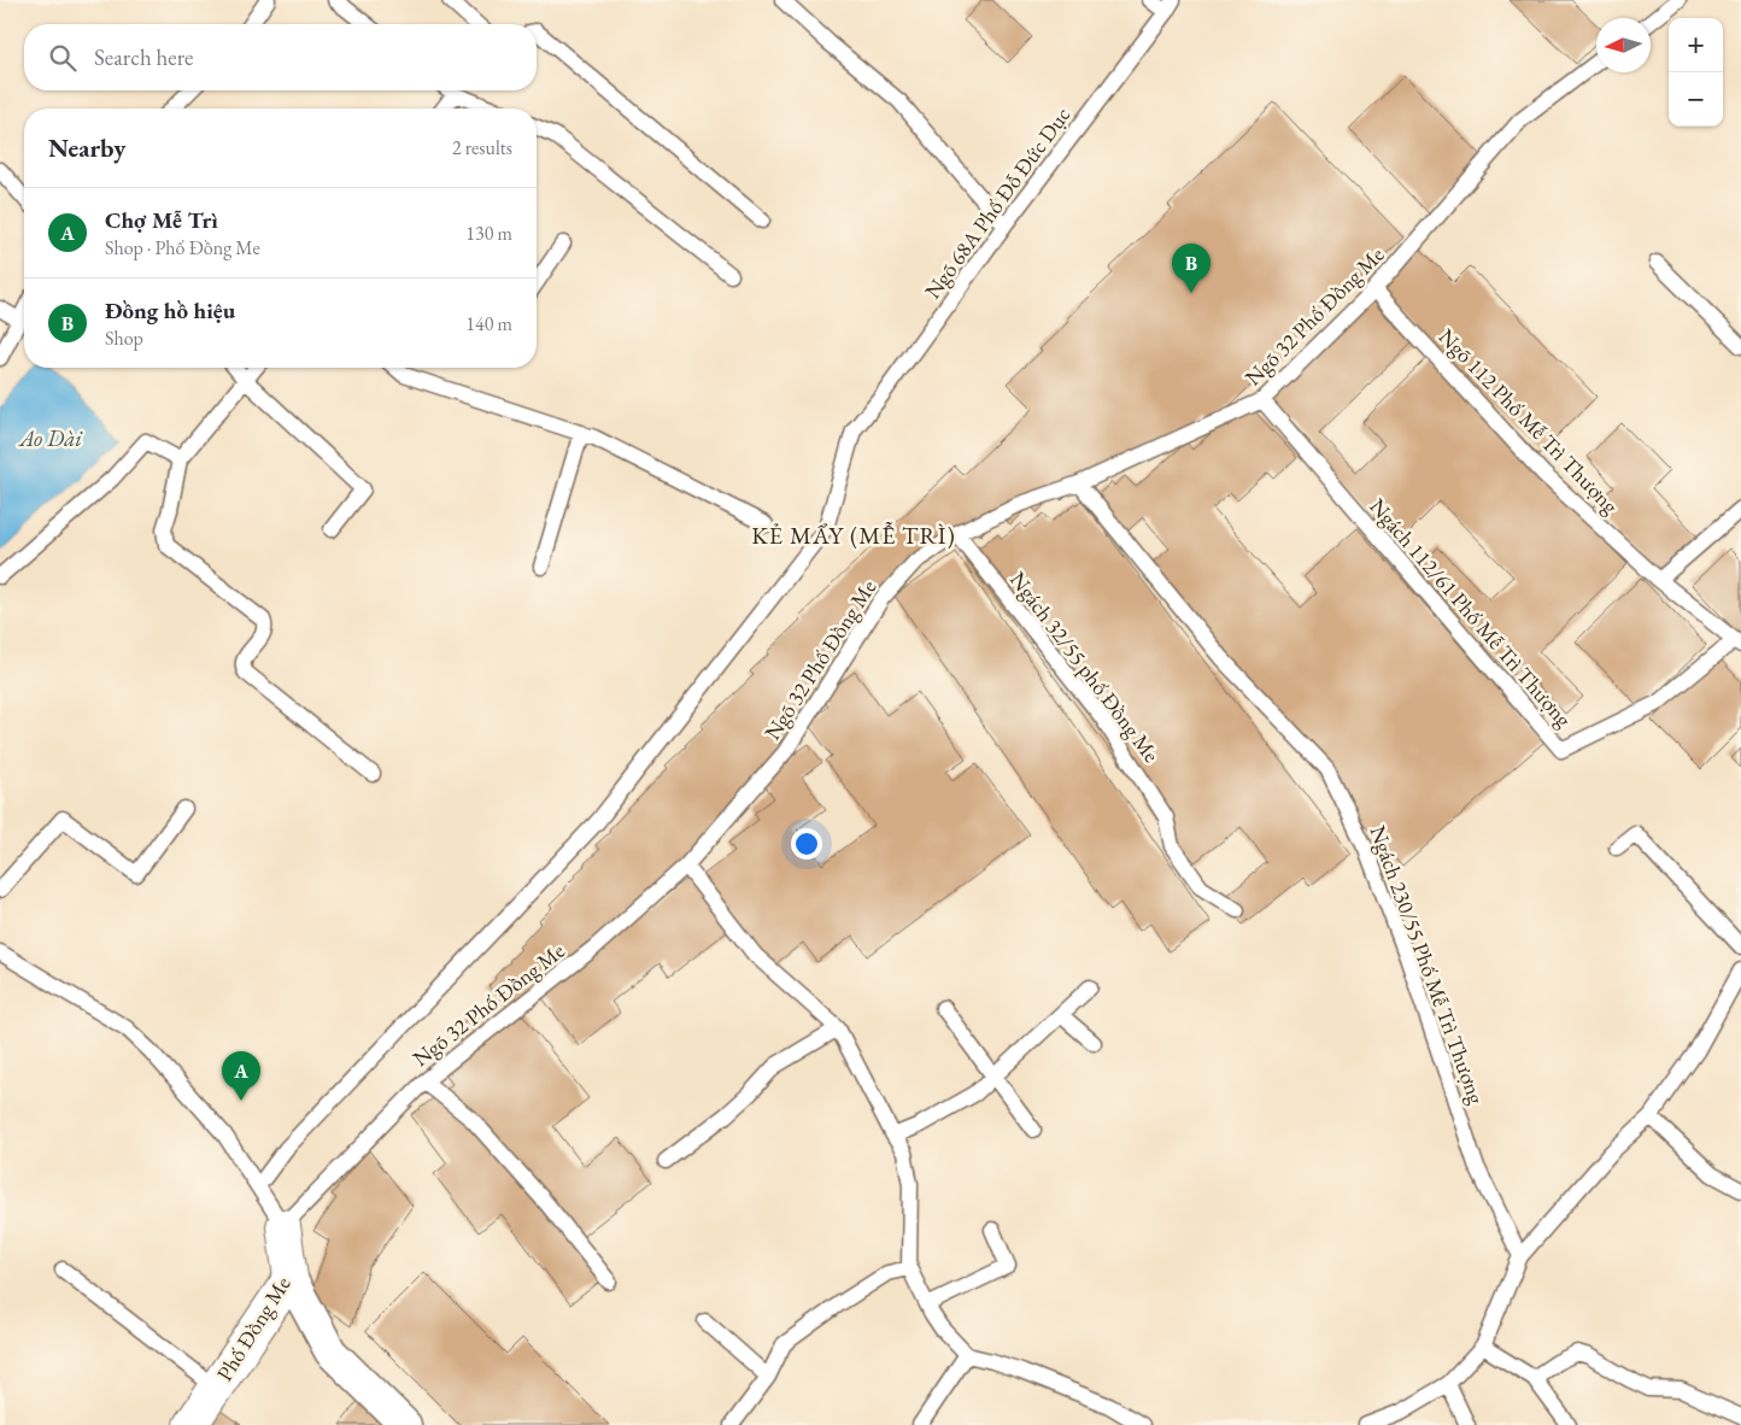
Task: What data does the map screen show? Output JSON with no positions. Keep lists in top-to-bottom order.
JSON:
{
  "streets": {
    "street": ["Phố Đồng Me"],
    "lane": [
      "Ngõ 68A Phố Đỗ Đức Dục",
      "Ngõ 32 Phố Đồng Me",
      "Ngõ 112 Phố Mễ Trì Thượng",
      "Ngách 112/61 Phố Mễ Trì Thượng",
      "Ngách 32/55 phố Đồng Me",
      "Ngách 230/55 Phố Mễ Trì Thượng"
    ]
  },
  "crossings": [
    ["Ngõ 32 Phố Đồng Me", "Ngõ 112 Phố Mễ Trì Thượng"],
    ["Ngõ 32 Phố Đồng Me", "Ngách 112/61 Phố Mễ Trì Thượng"],
    ["Ngõ 32 Phố Đồng Me", "Ngách 32/55 phố Đồng Me"],
    ["Ngõ 32 Phố Đồng Me", "Ngách 230/55 Phố Mễ Trì Thượng"],
    ["Ngõ 32 Phố Đồng Me", "Phố Đồng Me"],
    ["Ngõ 112 Phố Mễ Trì Thượng", "Ngách 112/61 Phố Mễ Trì Thượng"]
  ],
  "districts": ["KẺ MẨY (MỄ TRÌ)"],
  "water": ["Ao Dài"],
  "north": "left",
  "page": {
    "map_buttons": ["+", "−"],
    "search": "Search here",
    "heading": ["Nearby", "2 results"],
    "list": [
      {
        "mark": "A",
        "name": "Chợ Mễ Trì",
        "note": "Shop · Phố Đồng Me",
        "value": "130 m"
      },
      {
        "mark": "B",
        "name": "Đồng hồ hiệu",
        "note": "Shop",
        "value": "140 m"
      }
    ],
    "pins": ["B", "A"]
  }
}
